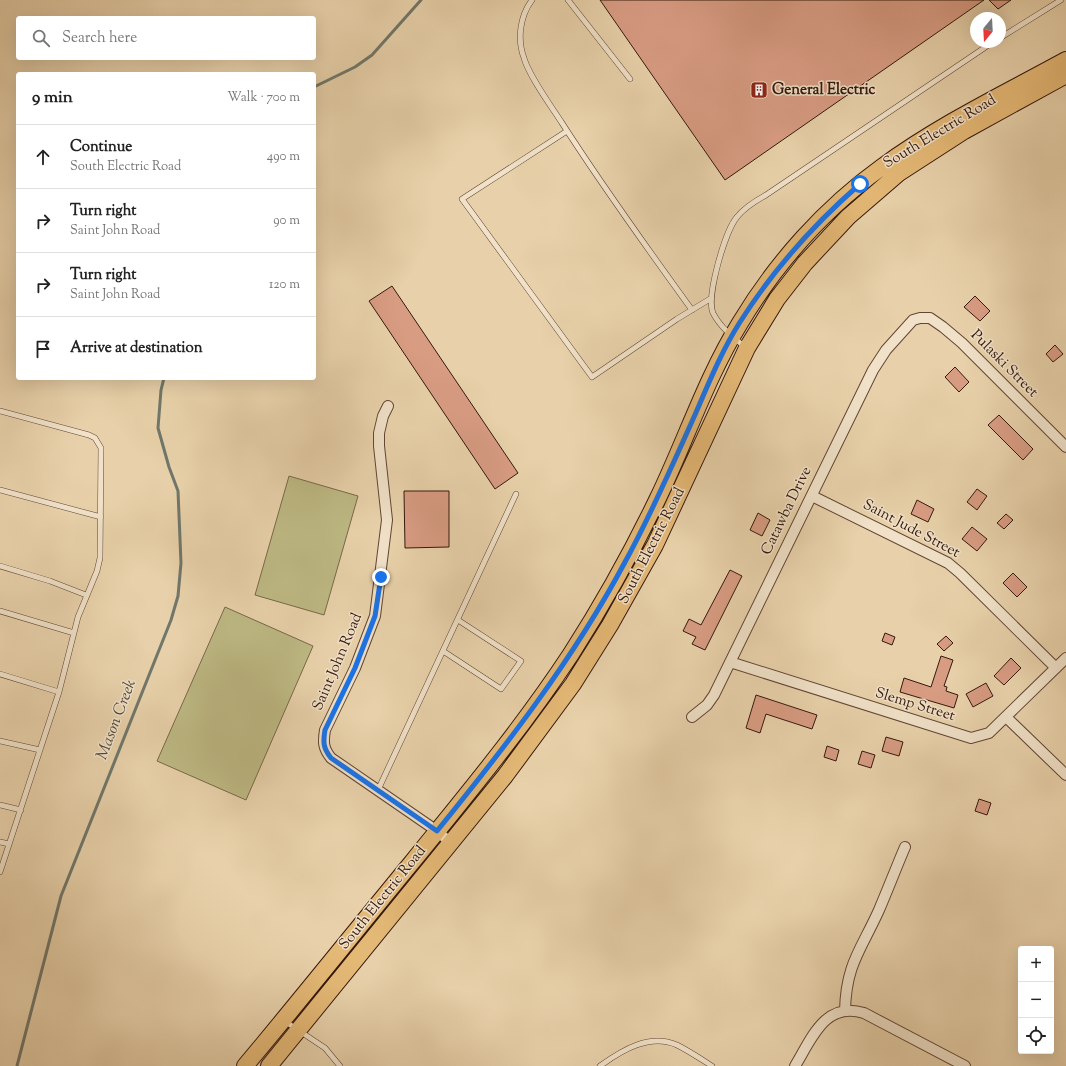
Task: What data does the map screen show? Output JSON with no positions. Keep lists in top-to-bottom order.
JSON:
{
  "streets": {
    "main road": ["South Electric Road"],
    "street": [
      "Pulaski Street",
      "Catawba Drive",
      "Saint Jude Street",
      "Saint John Road",
      "Slemp Street"
    ]
  },
  "crossings": [
    ["South Electric Road", "Saint John Road"],
    ["Pulaski Street", "Catawba Drive"],
    ["Catawba Drive", "Saint Jude Street"],
    ["Catawba Drive", "Slemp Street"],
    ["Saint Jude Street", "Slemp Street"]
  ],
  "water": ["Mason Creek"],
  "places": {
    "building": ["General Electric"]
  },
  "north": "bottom",
  "page": {
    "search": "Search here",
    "heading": ["9 min", "Walk · 700 m"],
    "list": [
      ["Continue", "South Electric Road", "490 m"],
      ["Turn right", "Saint John Road", "90 m"],
      ["Turn right", "Saint John Road", "120 m"],
      "Arrive at destination"
    ],
    "map_buttons": ["+", "−"]
  }
}
